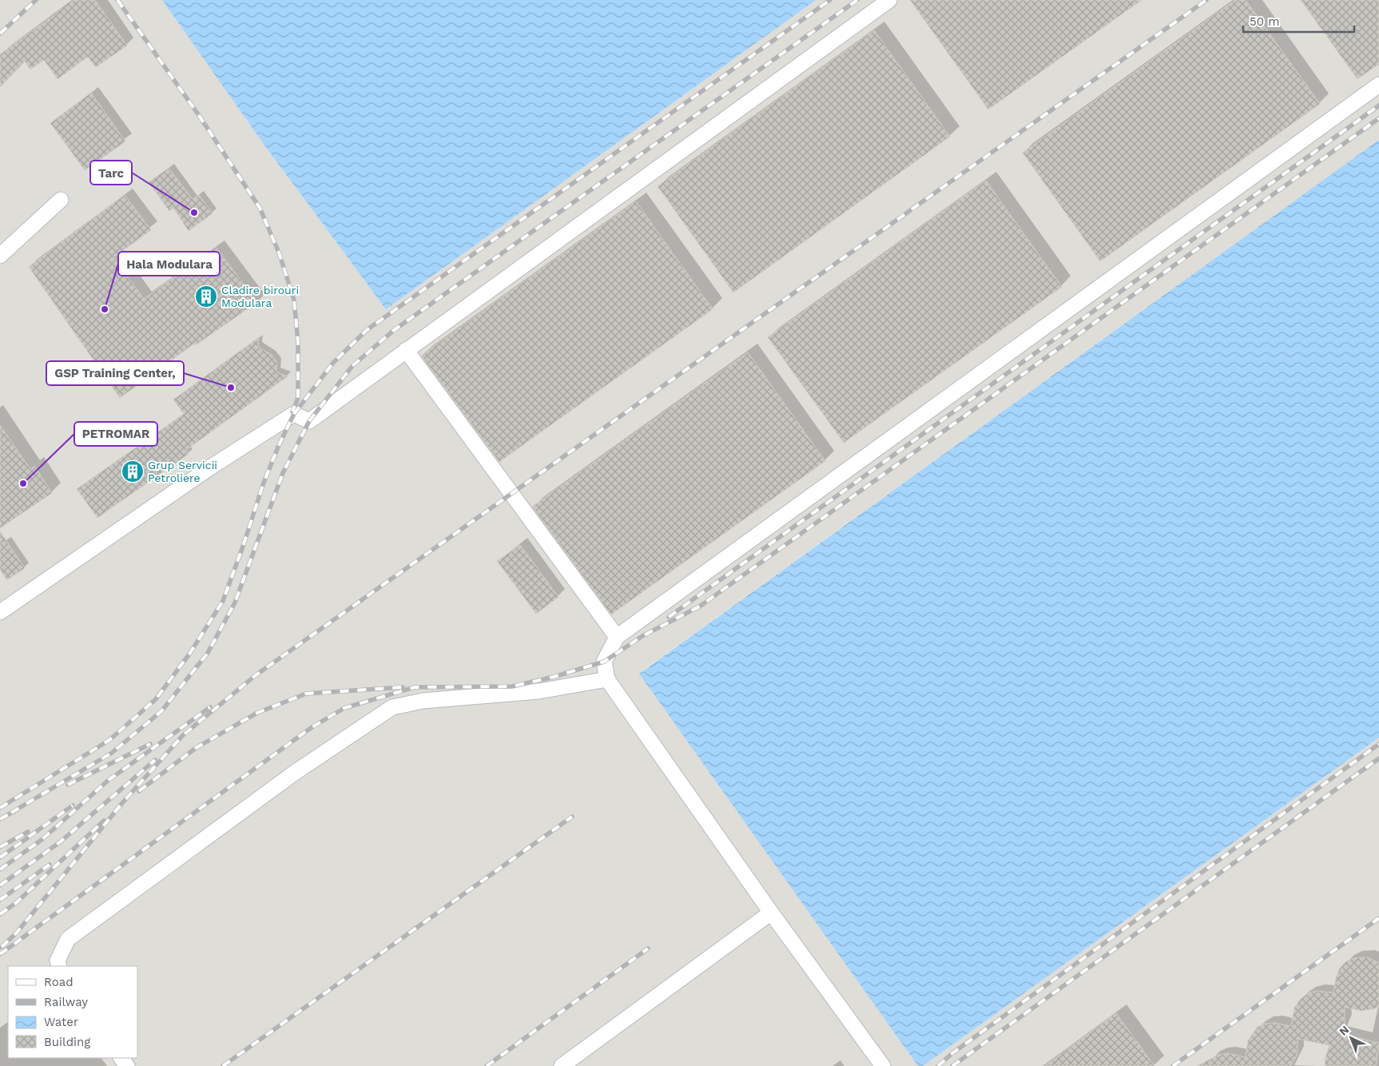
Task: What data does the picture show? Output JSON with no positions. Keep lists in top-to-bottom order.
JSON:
{
  "places": {
    "other": [
      "Tarc",
      "Hala Modulara",
      "GSP Training Center,",
      "PETROMAR"
    ],
    "building": ["Cladire birouri Modulara", "Grup Servicii Petroliere"]
  },
  "legend": [
    "Road",
    "Railway",
    "Water",
    "Building"
  ],
  "scale_bar": "50 m",
  "north": "top left"
}
